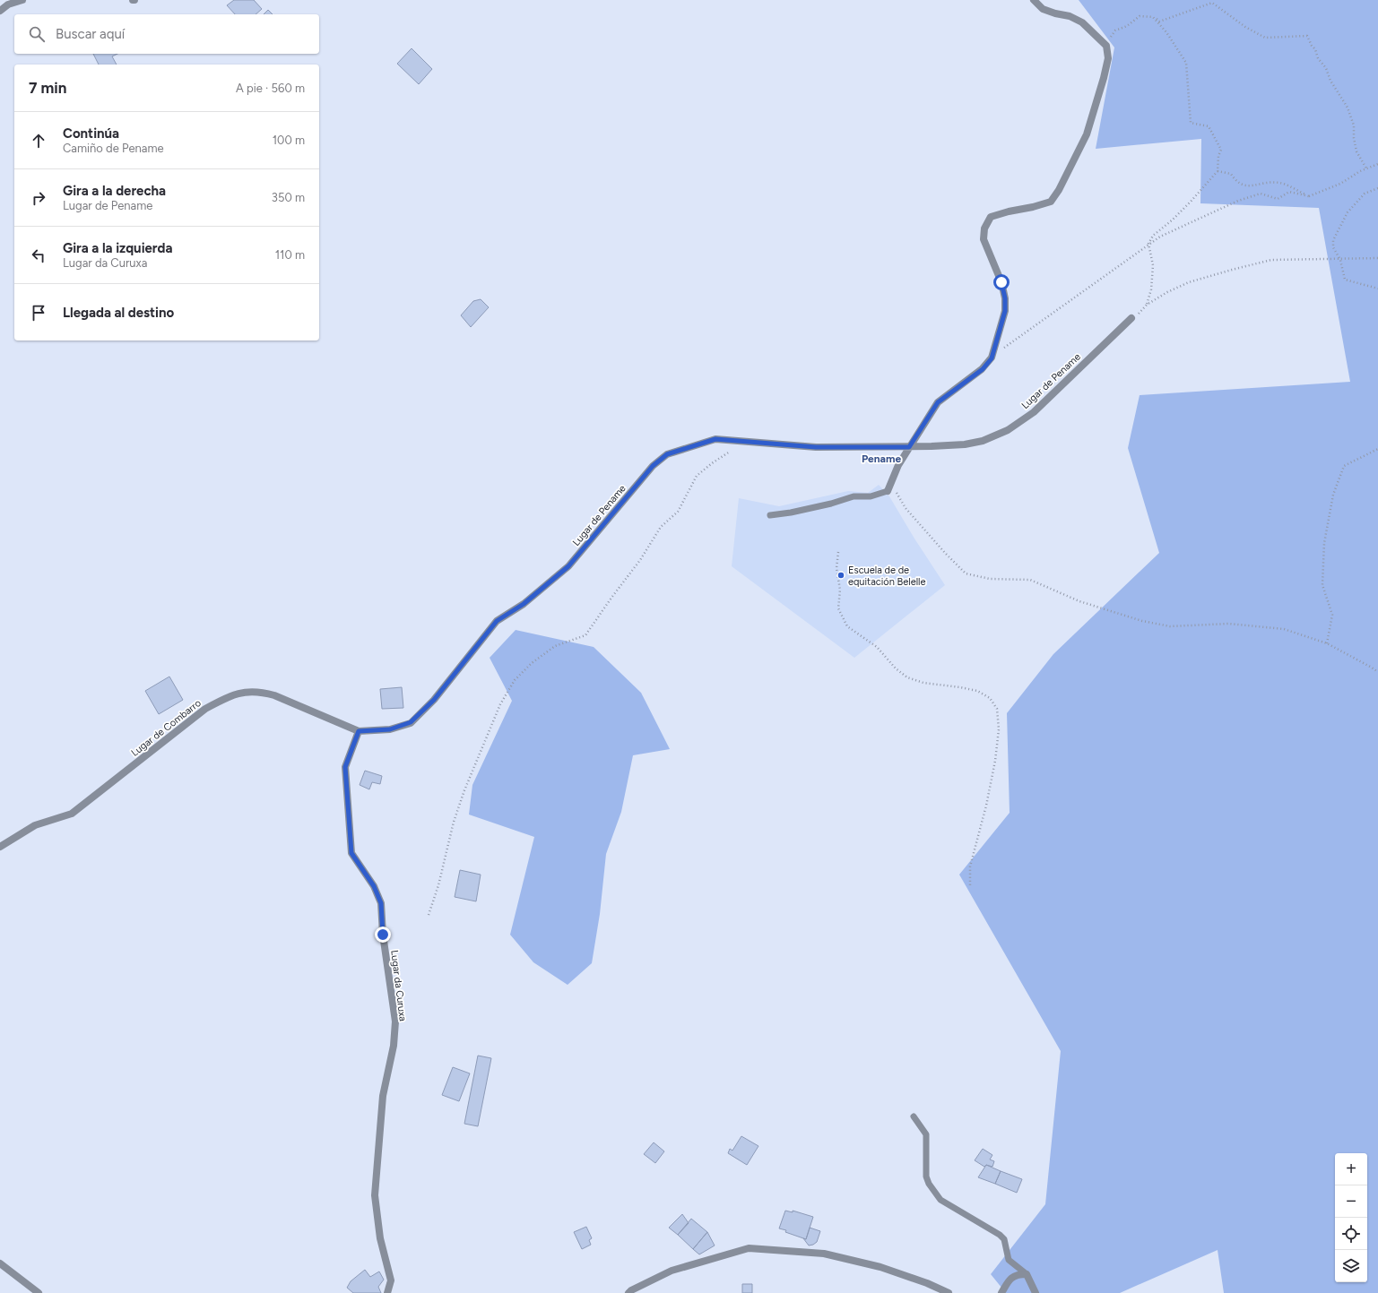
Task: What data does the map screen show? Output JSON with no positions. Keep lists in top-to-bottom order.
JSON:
{
  "streets": {
    "street": ["Lugar de Pename", "Lugar de Combarro", "Lugar da Curuxa"]
  },
  "crossings": [
    ["Lugar de Pename", "Lugar de Combarro"],
    ["Lugar de Pename", "Lugar da Curuxa"],
    ["Lugar de Combarro", "Lugar da Curuxa"]
  ],
  "districts": ["Pename"],
  "places": ["Escuela de de equitación Belelle"],
  "page": {
    "search": "Buscar aquí",
    "heading": ["7 min", "A pie · 560 m"],
    "list": [
      ["Continúa", "Camiño de Pename", "100 m"],
      ["Gira a la derecha", "Lugar de Pename", "350 m"],
      ["Gira a la izquierda", "Lugar da Curuxa", "110 m"],
      "Llegada al destino"
    ],
    "map_buttons": ["+", "−"]
  }
}
